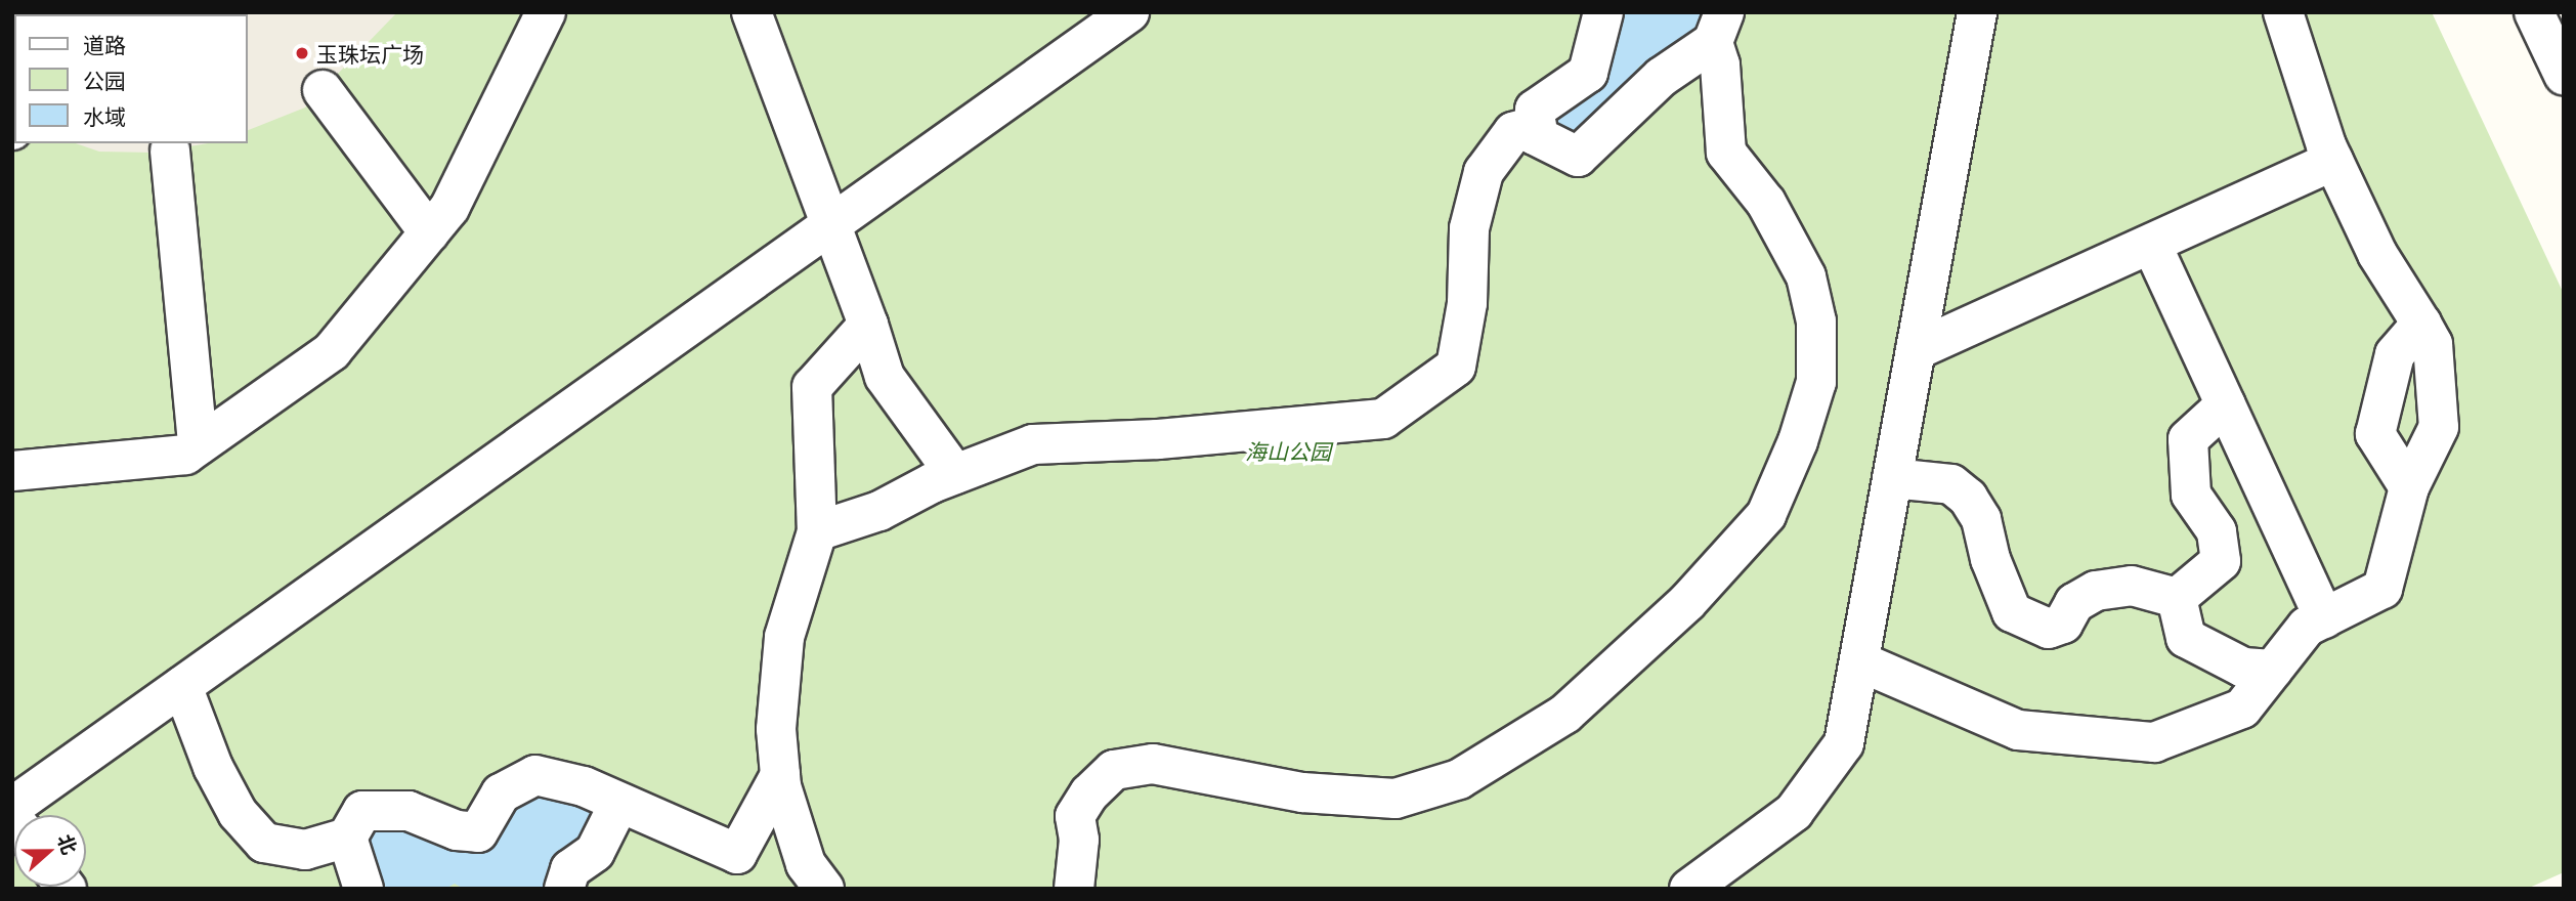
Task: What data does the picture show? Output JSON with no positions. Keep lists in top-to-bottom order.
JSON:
{
  "parks": ["海山公园"],
  "places": ["玉珠坛广场"],
  "legend": ["道路", "公园", "水域"],
  "north": "right"
}
